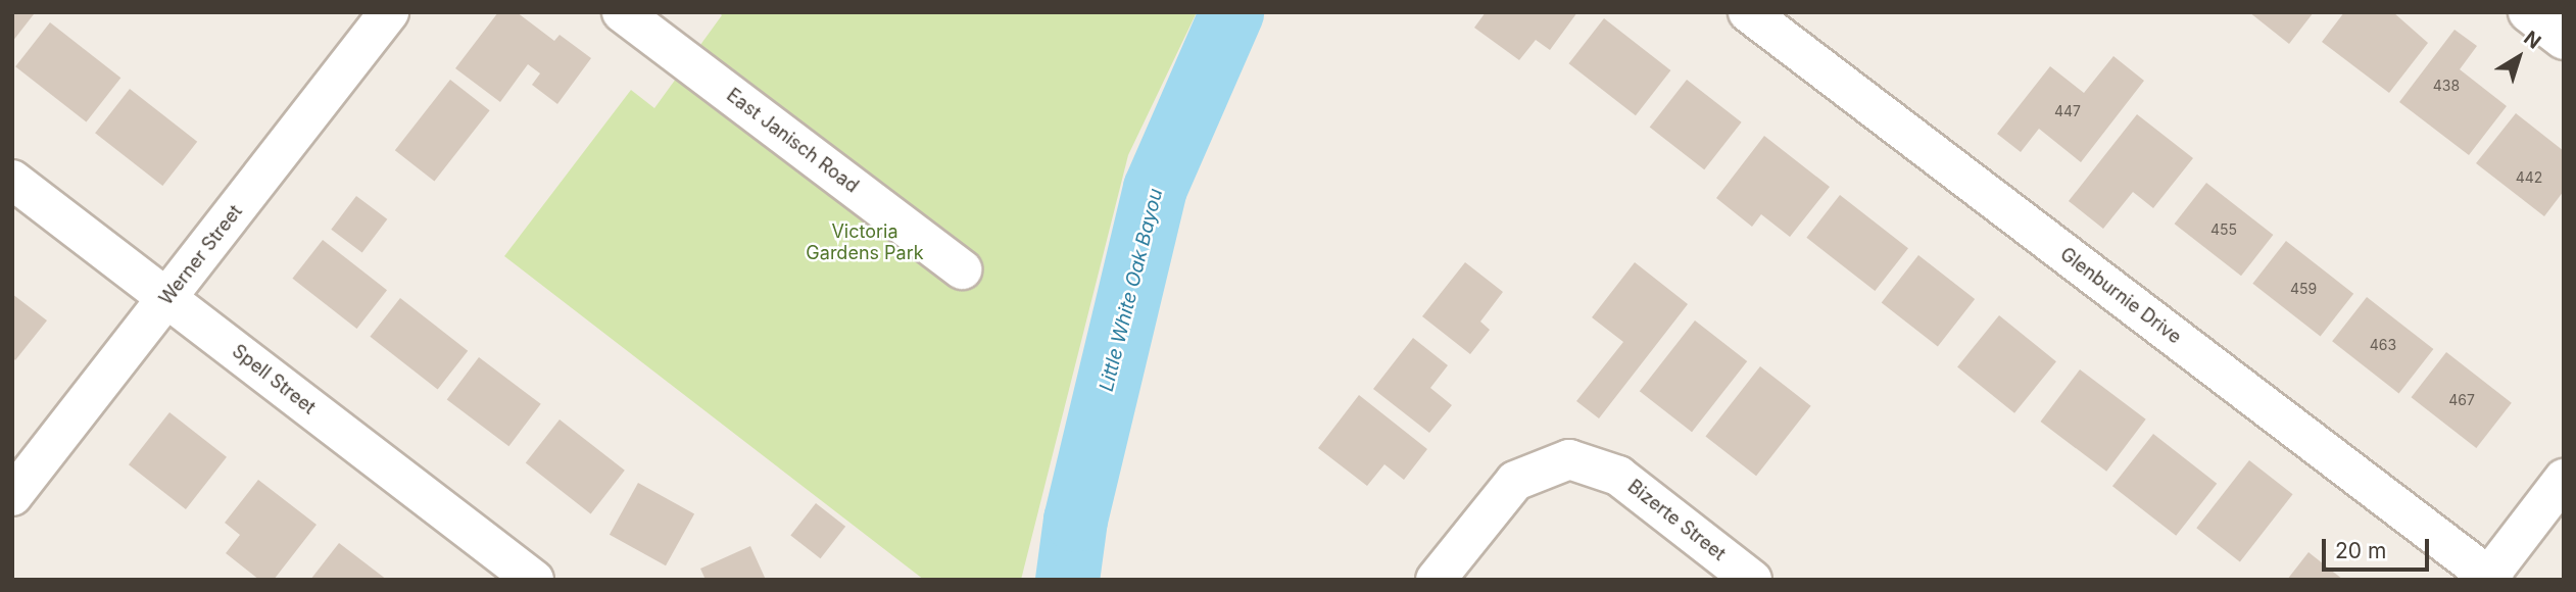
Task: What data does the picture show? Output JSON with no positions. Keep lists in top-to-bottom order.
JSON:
{
  "streets": {
    "street": [
      "East Janisch Road",
      "Werner Street",
      "Glenburnie Drive",
      "Spell Street",
      "Bizerte Street"
    ]
  },
  "crossings": [
    ["Werner Street", "Spell Street"]
  ],
  "water": ["Little White Oak Bayou"],
  "parks": ["Victoria Gardens Park"],
  "house_numbers": [
    "438",
    "447",
    "442",
    "455",
    "459",
    "463",
    "467"
  ],
  "scale_bar": "20 m",
  "north": "top right"
}
